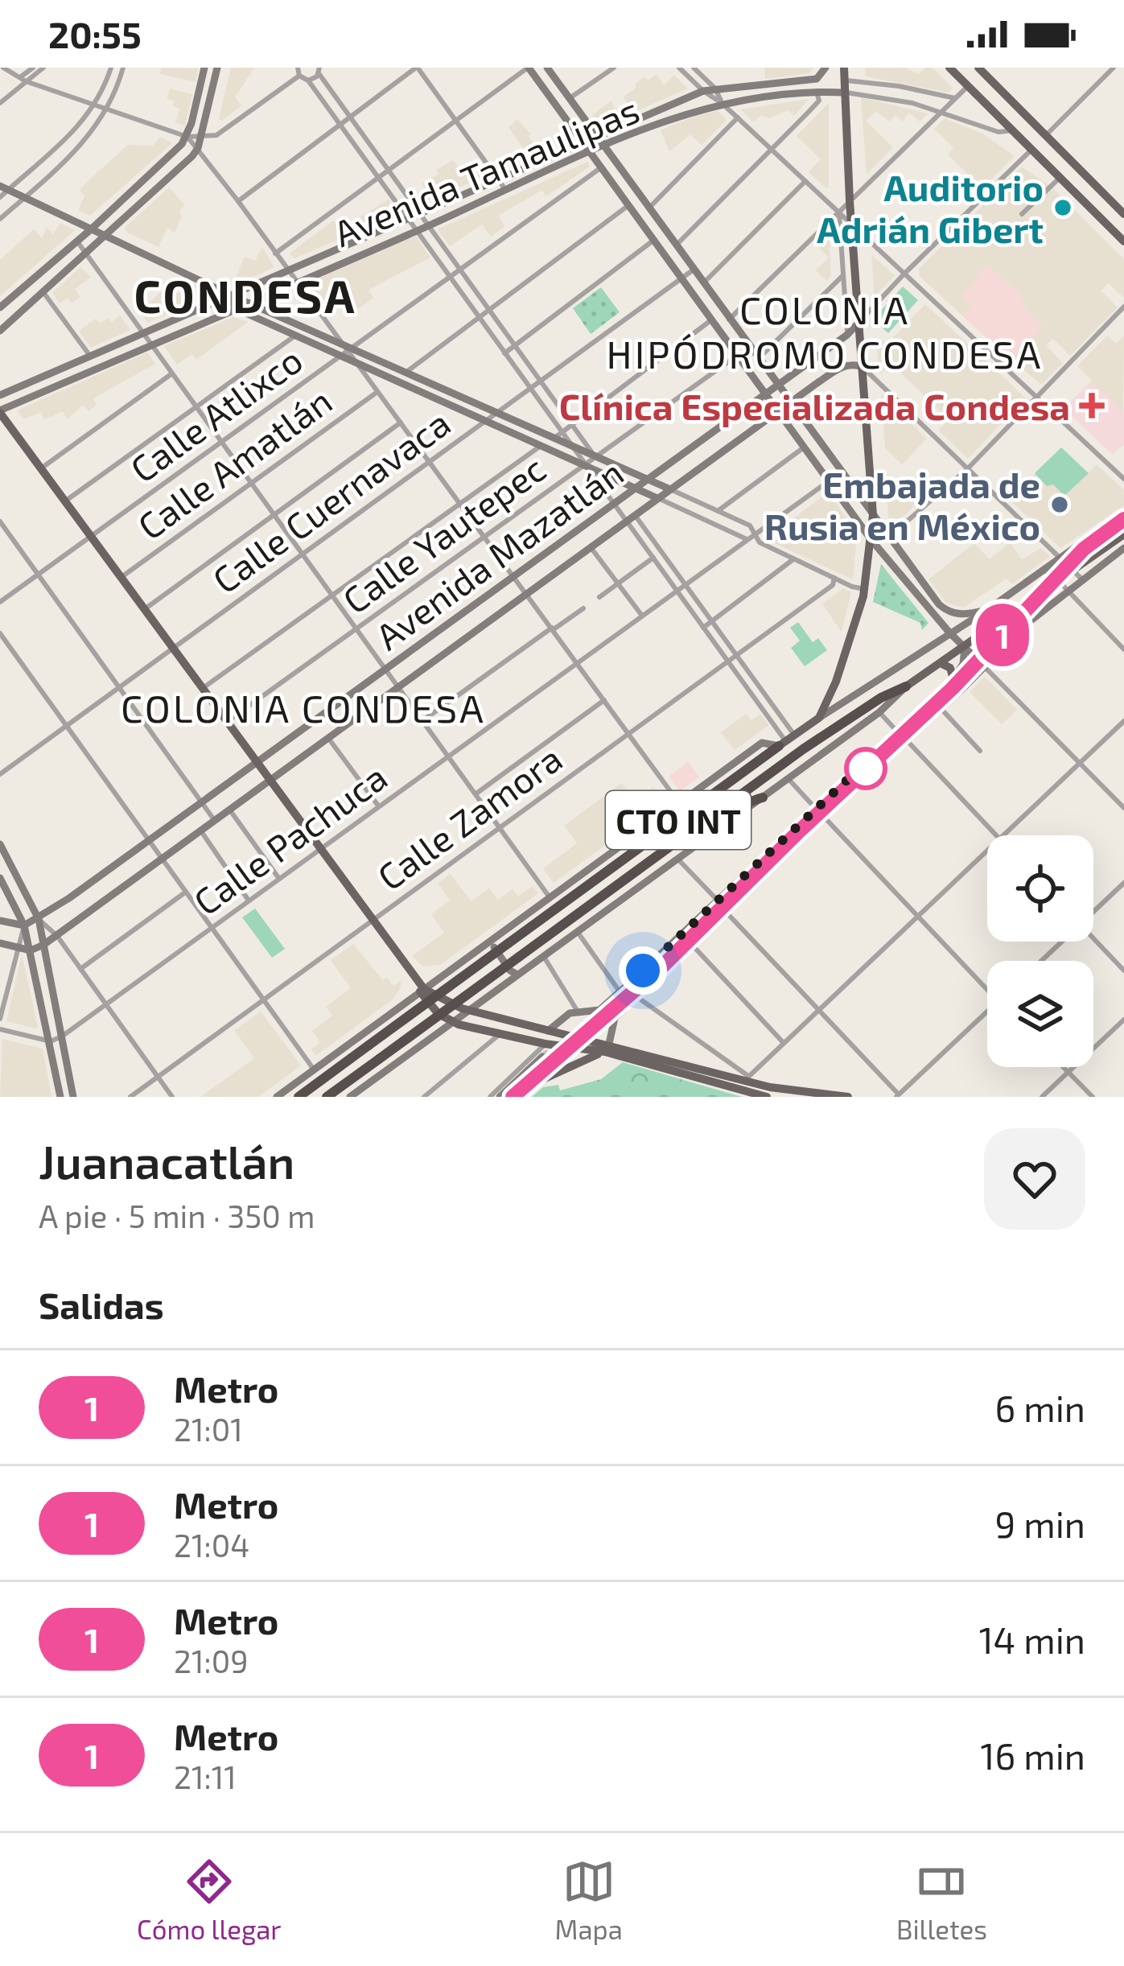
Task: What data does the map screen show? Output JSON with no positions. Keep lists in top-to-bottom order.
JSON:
{
  "streets": {
    "highway": ["CTO INT"],
    "main road": ["Avenida Tamaulipas", "Avenida Mazatlán"],
    "street": [
      "Calle Atlixco",
      "Calle Amatlán",
      "Calle Cuernavaca",
      "Calle Yautepec",
      "Calle Zamora",
      "Calle Pachuca"
    ]
  },
  "districts": ["CONDESA", "COLONIA HIPÓDROMO CONDESA", "COLONIA CONDESA"],
  "places": {
    "other": ["Auditorio Adrián Gibert", "Embajada de Rusia en México"],
    "health": ["Clínica Especializada Condesa"]
  },
  "lines": ["metro line 1"],
  "page": {
    "status": "20:55",
    "on_map": "1",
    "heading": [
      ["Juanacatlán", "A pie · 5 min · 350 m"],
      "Salidas"
    ],
    "list": [
      {
        "mark": "1",
        "name": "Metro",
        "note": "21:01",
        "value": "6 min"
      },
      {
        "mark": "1",
        "name": "Metro",
        "note": "21:04",
        "value": "9 min"
      },
      {
        "mark": "1",
        "name": "Metro",
        "note": "21:09",
        "value": "14 min"
      },
      {
        "mark": "1",
        "name": "Metro",
        "note": "21:11",
        "value": "16 min"
      }
    ],
    "tabs": ["Cómo llegar", "Mapa", "Billetes"]
  }
}
